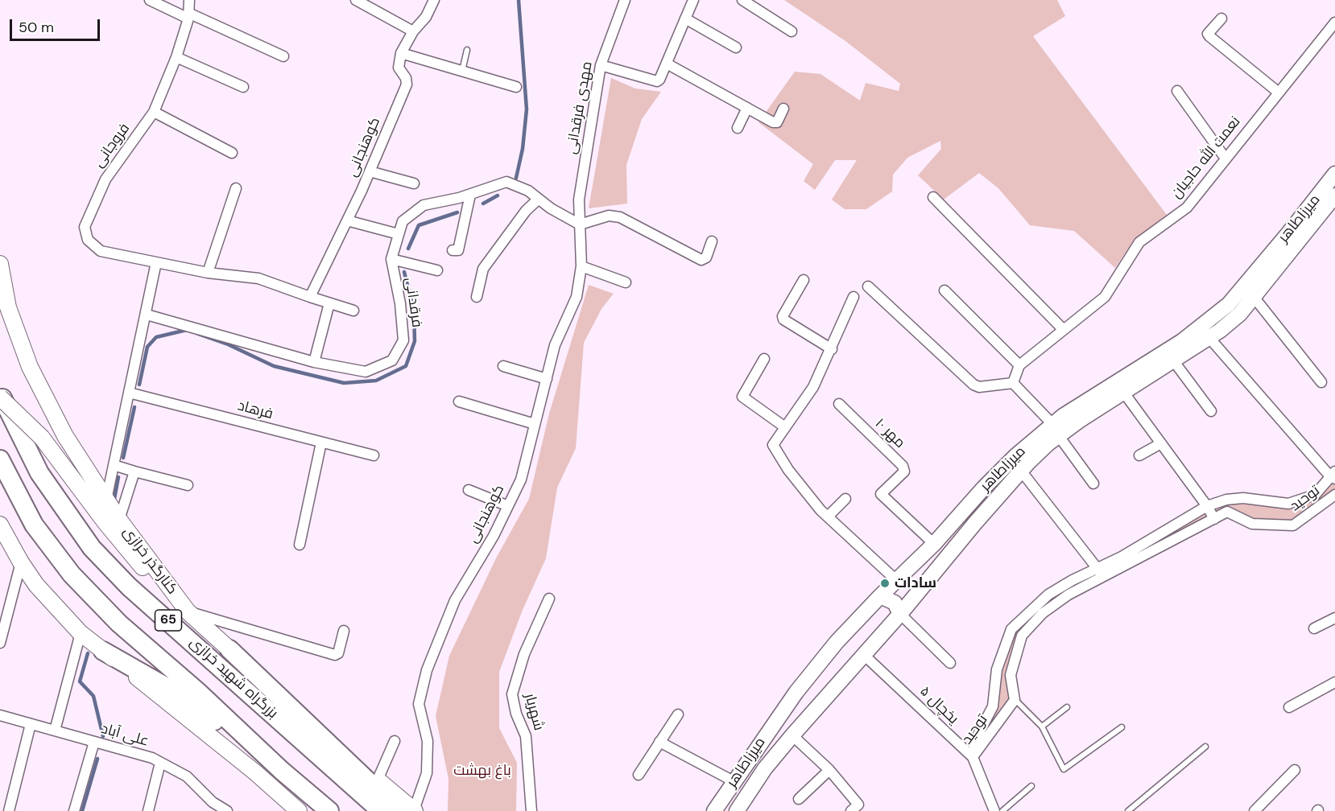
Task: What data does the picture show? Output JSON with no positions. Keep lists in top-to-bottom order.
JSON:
{
  "streets": {
    "highway": ["65", "بزرگراه شهید خرازی"],
    "main road": ["میرزاطاهر", "کنارگذر خرازی"],
    "street": [
      "مهدی فرقدانی",
      "فروجانی",
      "کوهنجانی",
      "نعمت الله حاجیان",
      "فرقدانی",
      "فرهاد",
      "مهر ۱۰",
      "توحید",
      "یخچال ۵",
      "شهریار",
      "علی آباد"
    ]
  },
  "crossings": [
    ["مهدی فرقدانی", "کوهنجانی"],
    ["کوهنجانی", "کنارگذر خرازی"],
    ["میرزاطاهر", "مهر ۱۰"],
    ["میرزاطاهر", "یخچال ۵"],
    ["توحید", "یخچال ۵"]
  ],
  "parks": ["باغ بهشت"],
  "places": ["سادات"],
  "scale_bar": "50 m"
}
